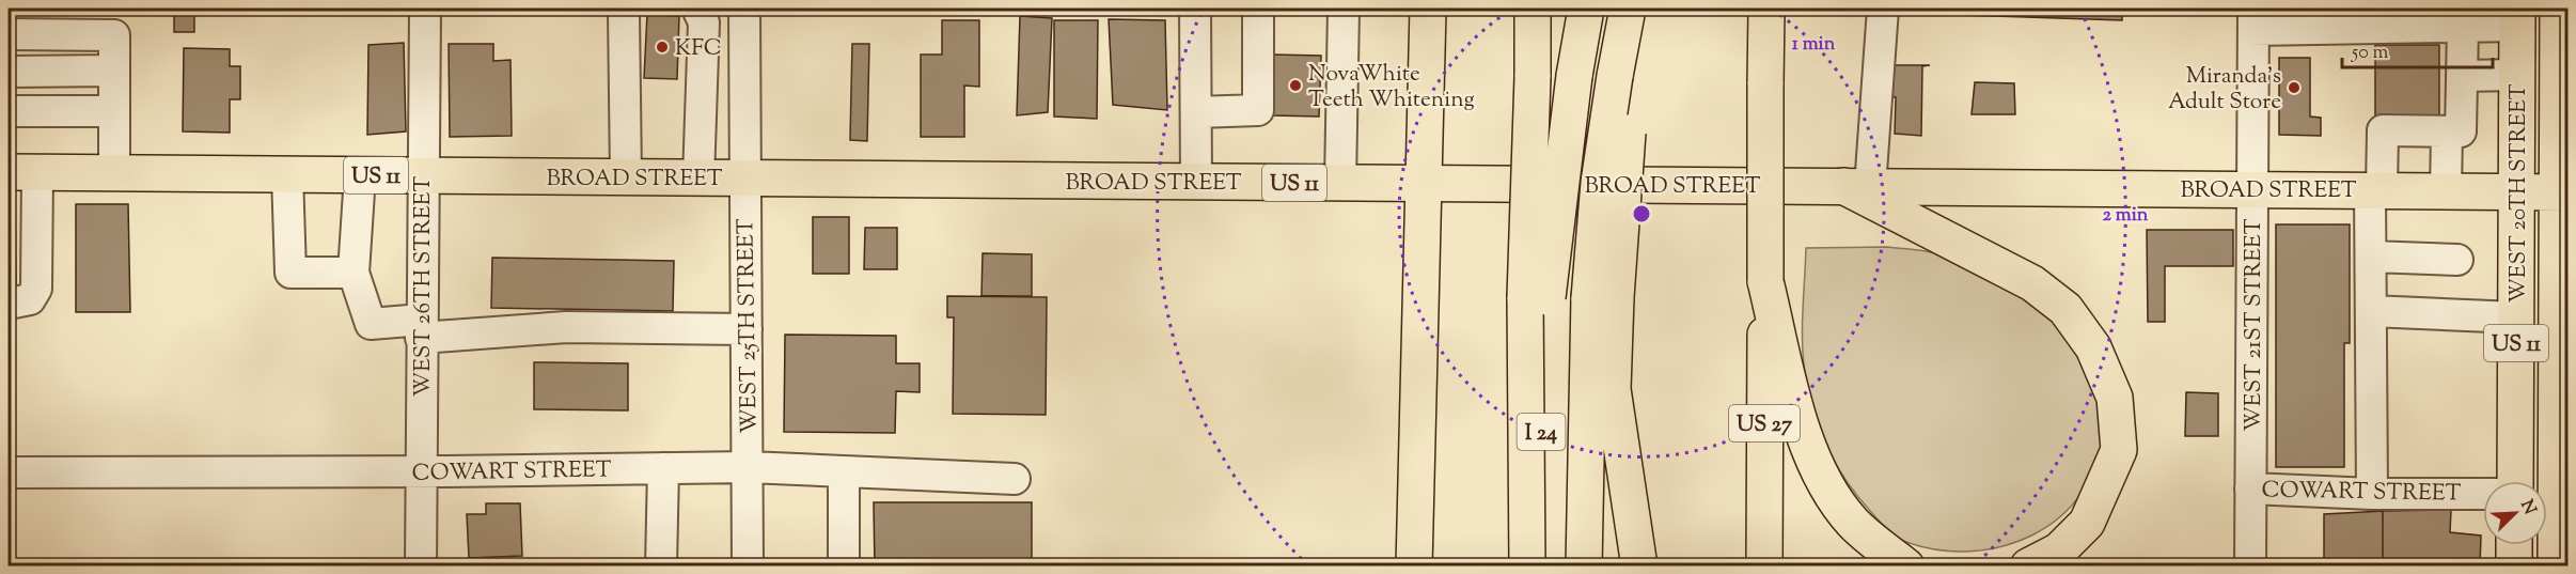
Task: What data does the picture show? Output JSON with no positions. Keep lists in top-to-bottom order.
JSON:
{
  "streets": {
    "main road": [
      "US 11",
      "BROAD STREET",
      "WEST 20TH STREET",
      "US 27",
      "I 24"
    ],
    "street": [
      "WEST 26TH STREET",
      "WEST 21ST STREET",
      "WEST 25TH STREET",
      "COWART STREET"
    ]
  },
  "crossings": [
    ["BROAD STREET", "WEST 20TH STREET"],
    ["BROAD STREET", "WEST 26TH STREET"],
    ["BROAD STREET", "WEST 21ST STREET"],
    ["BROAD STREET", "WEST 25TH STREET"],
    ["WEST 26TH STREET", "COWART STREET"],
    ["WEST 21ST STREET", "COWART STREET"],
    ["WEST 25TH STREET", "COWART STREET"]
  ],
  "places": ["KFC", "NovaWhite Teeth Whitening", "Miranda's Adult Store"],
  "scale_bar": "50 m",
  "north": "top right",
  "rings": ["1 min", "2 min"]
}
